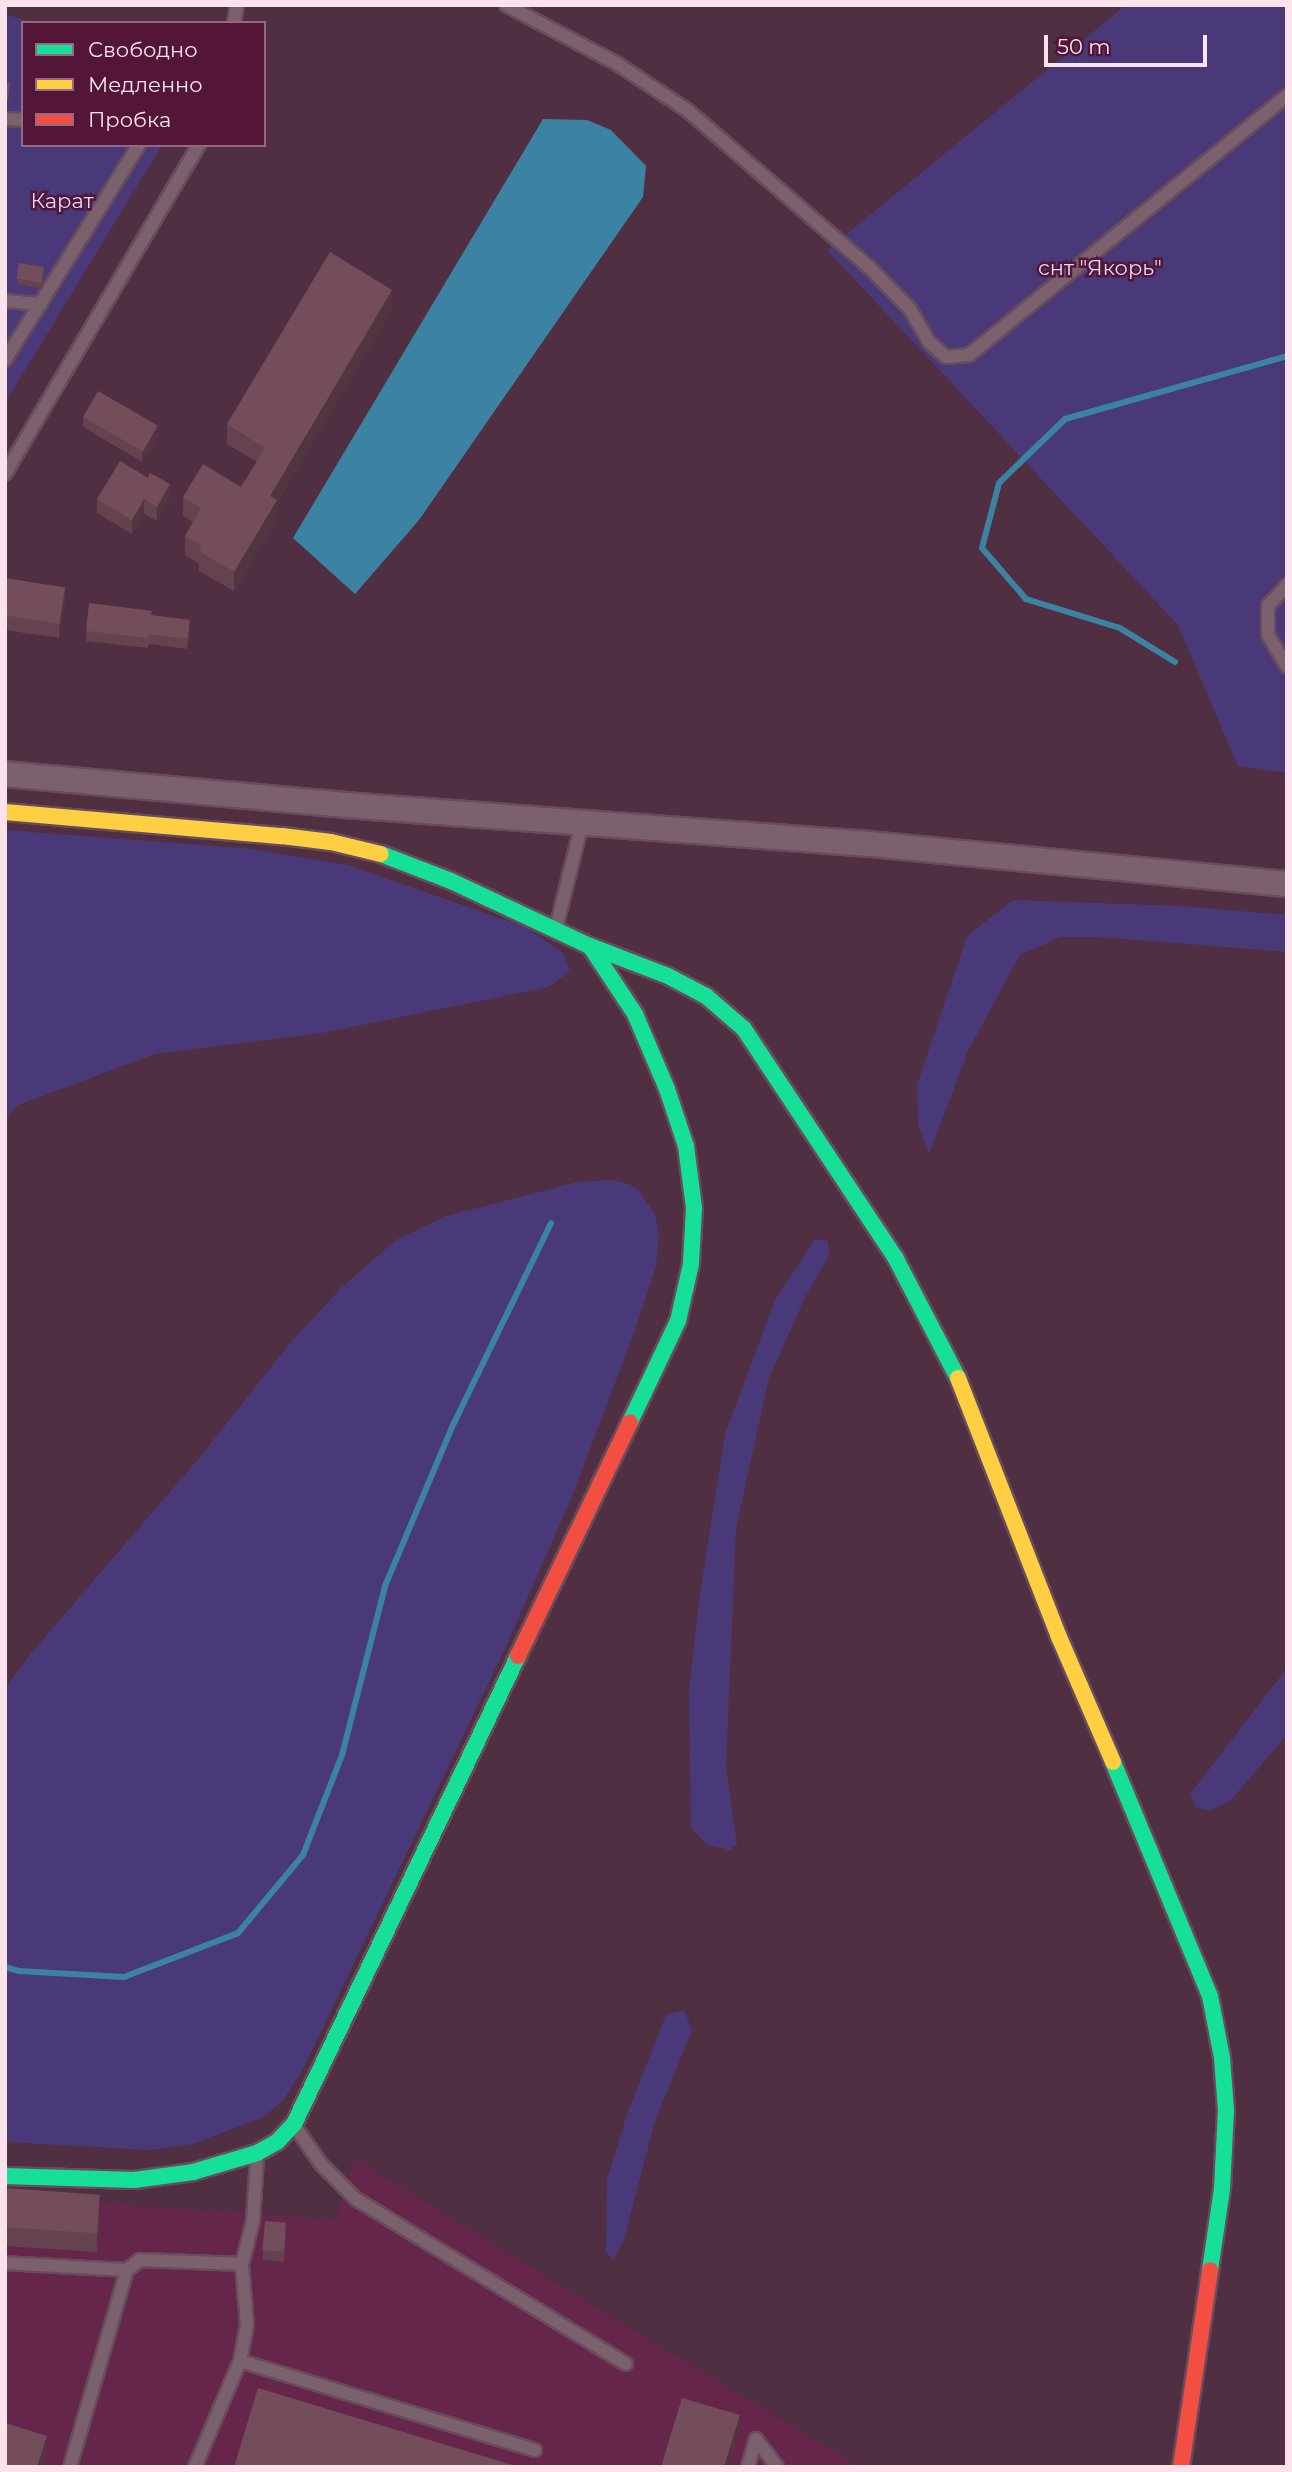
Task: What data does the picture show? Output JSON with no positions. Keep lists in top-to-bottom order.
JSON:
{
  "parks": ["Карат", "снт \"Якорь\""],
  "legend": ["Свободно", "Медленно", "Пробка"],
  "scale_bar": "50 m"
}
